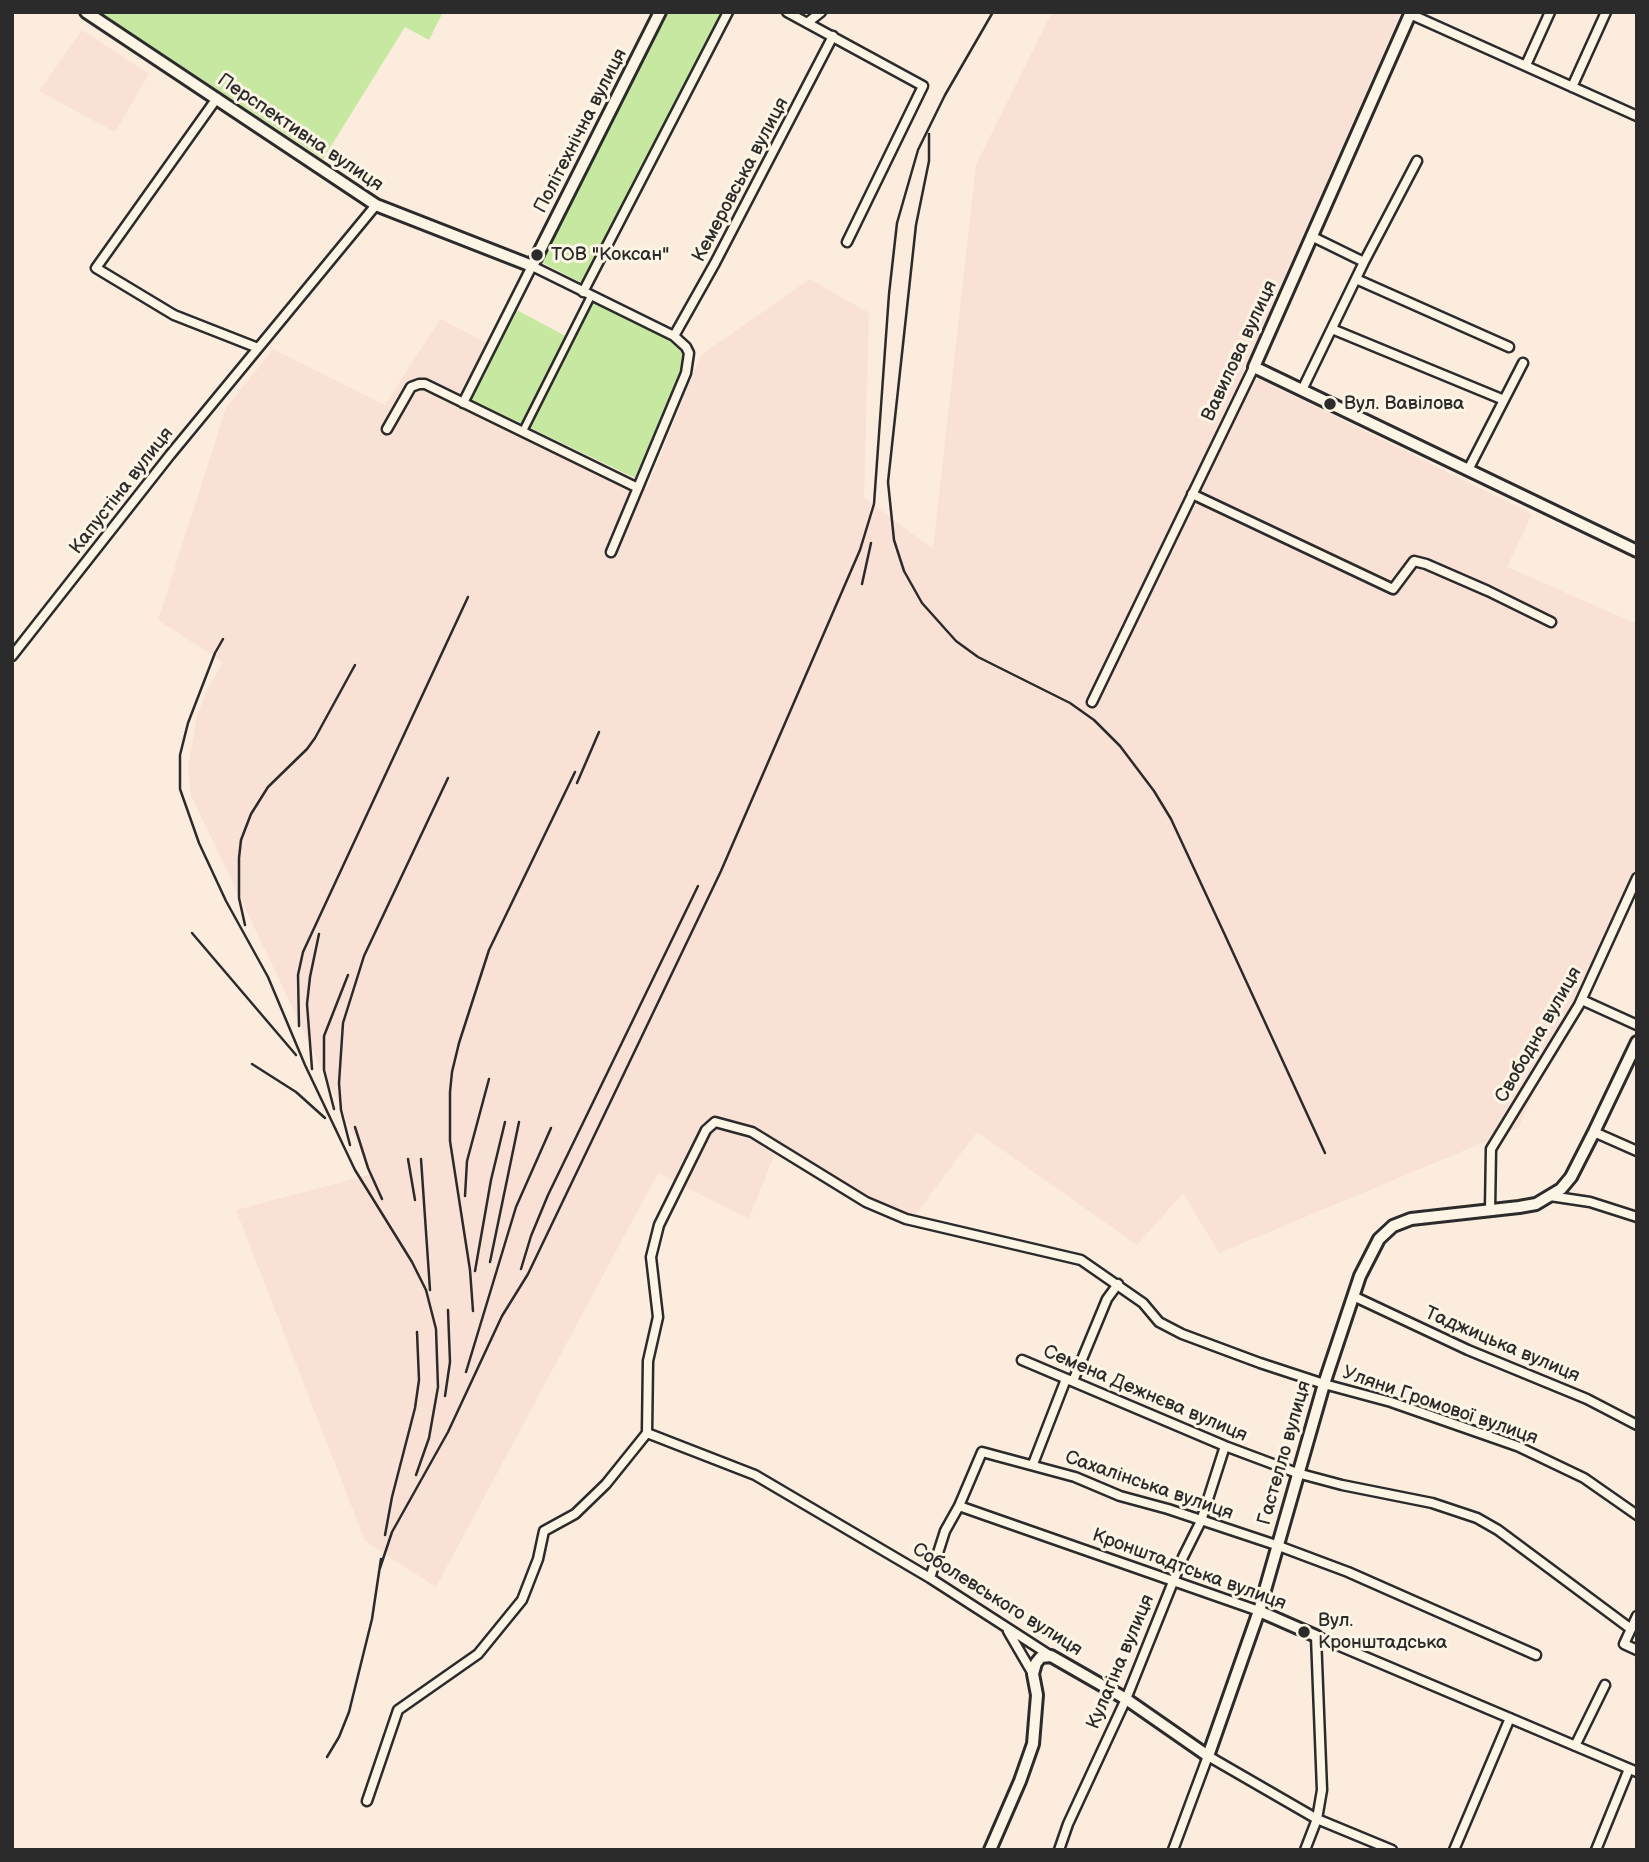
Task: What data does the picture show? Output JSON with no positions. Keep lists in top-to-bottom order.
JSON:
{
  "streets": {
    "street": [
      "Політехнічна вулиця",
      "Перспективна вулиця",
      "Кемеровська вулиця",
      "Вавилова вулиця",
      "Капустіна вулиця",
      "Свободна вулиця",
      "Таджицька вулиця",
      "Семена Дежнєва вулиця",
      "Уляни Громової вулиця",
      "Гастелло вулиця",
      "Сахалінська вулиця",
      "Кронштадтська вулиця",
      "Соболевського вулиця",
      "Кулагіна вулиця"
    ]
  },
  "crossings": [
    ["Політехнічна вулиця", "Перспективна вулиця"],
    ["Перспективна вулиця", "Кемеровська вулиця"],
    ["Перспективна вулиця", "Капустіна вулиця"],
    ["Свободна вулиця", "Гастелло вулиця"],
    ["Таджицька вулиця", "Гастелло вулиця"],
    ["Семена Дежнєва вулиця", "Гастелло вулиця"],
    ["Семена Дежнєва вулиця", "Кулагіна вулиця"],
    ["Уляни Громової вулиця", "Гастелло вулиця"],
    ["Уляни Громової вулиця", "Соболевського вулиця"],
    ["Гастелло вулиця", "Сахалінська вулиця"],
    ["Гастелло вулиця", "Кронштадтська вулиця"],
    ["Гастелло вулиця", "Соболевського вулиця"],
    ["Сахалінська вулиця", "Кронштадтська вулиця"],
    ["Сахалінська вулиця", "Кулагіна вулиця"],
    ["Кронштадтська вулиця", "Кулагіна вулиця"],
    ["Соболевського вулиця", "Кулагіна вулиця"]
  ],
  "places": ["ТОВ \"Коксан\"", "Вул. Вавілова", "Вул. Кронштадська"]
}
